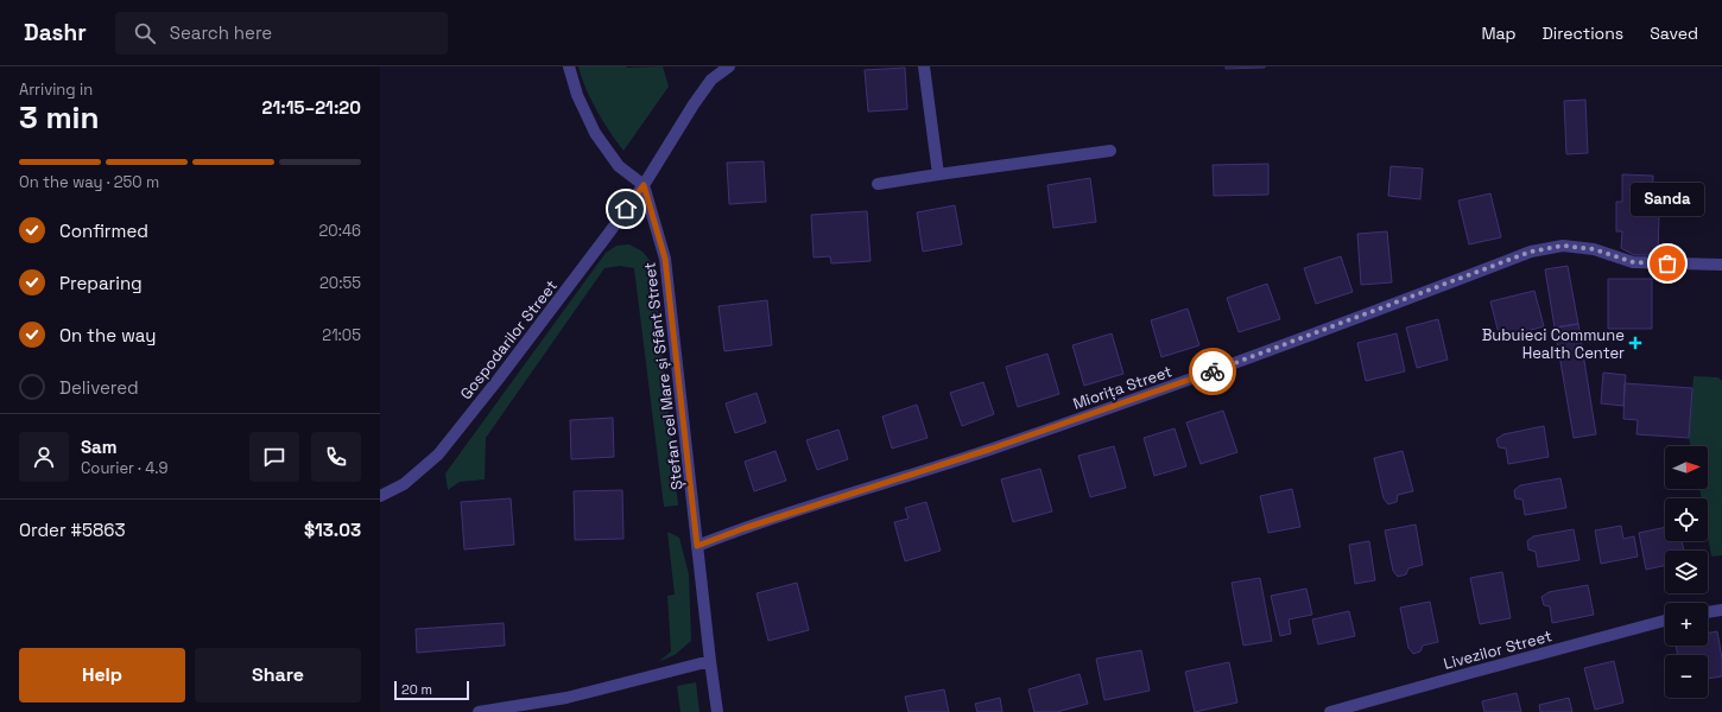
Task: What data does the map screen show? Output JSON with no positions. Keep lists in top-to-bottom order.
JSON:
{
  "streets": {
    "street": [
      "Gospodarilor Street",
      "Ștefan cel Mare și Sfânt Street",
      "Miorița Street",
      "Livezilor Street"
    ]
  },
  "crossings": [
    ["Gospodarilor Street", "Ștefan cel Mare și Sfânt Street"],
    ["Ștefan cel Mare și Sfânt Street", "Miorița Street"]
  ],
  "places": {
    "other": ["Sanda"],
    "health": ["Bubuieci Commune Health Center"]
  },
  "scale_bar": "20 m",
  "north": "right",
  "page": {
    "header": "Dashr",
    "search": "Search here",
    "nav": ["Map", "Directions", "Saved"],
    "heading": ["3 min", "Arriving in", "21:15–21:20"],
    "panel": [
      "Sam",
      "Courier · 4.9",
      "Order #5863",
      "$13.03"
    ],
    "bar": "On the way · 250 m",
    "bubble": "Sanda",
    "list": [
      ["Confirmed", "20:46"],
      ["Preparing", "20:55"],
      ["On the way", "21:05"],
      "Delivered"
    ],
    "map_buttons": ["+", "−"],
    "buttons": ["Help", "Share"],
    "scale": "20 m"
  }
}
